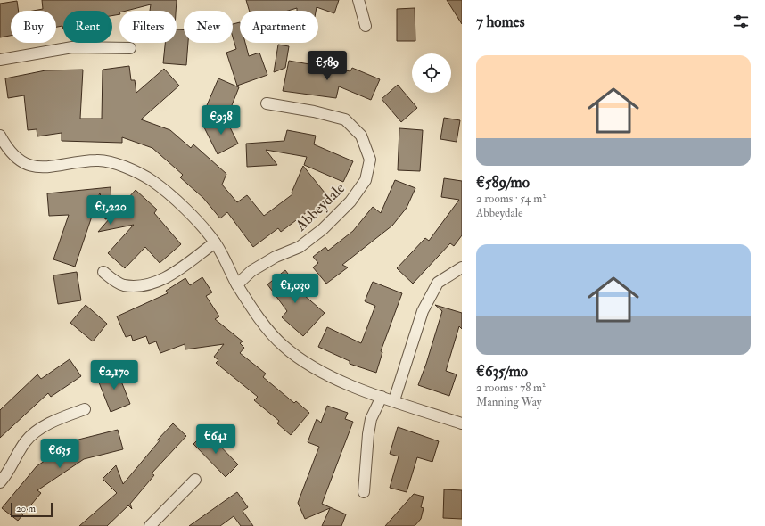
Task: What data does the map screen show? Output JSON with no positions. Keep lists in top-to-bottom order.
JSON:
{
  "streets": {
    "street": ["Abbeydale"]
  },
  "scale_bar": "20 m",
  "page": {
    "heading": "7 homes",
    "chip": [
      "Buy",
      "Rent",
      "Filters",
      "New",
      "Apartment"
    ],
    "list": [
      {
        "name": "€589/mo",
        "note": "2 rooms · 54 m² · Abbeydale"
      },
      {
        "name": "€635/mo",
        "note": "2 rooms · 78 m² · Manning Way"
      }
    ],
    "price": [
      "€589",
      "€938",
      "€1,220",
      "€1,030",
      "€2,170",
      "€641",
      "€635"
    ],
    "scale": "20 m"
  }
}
